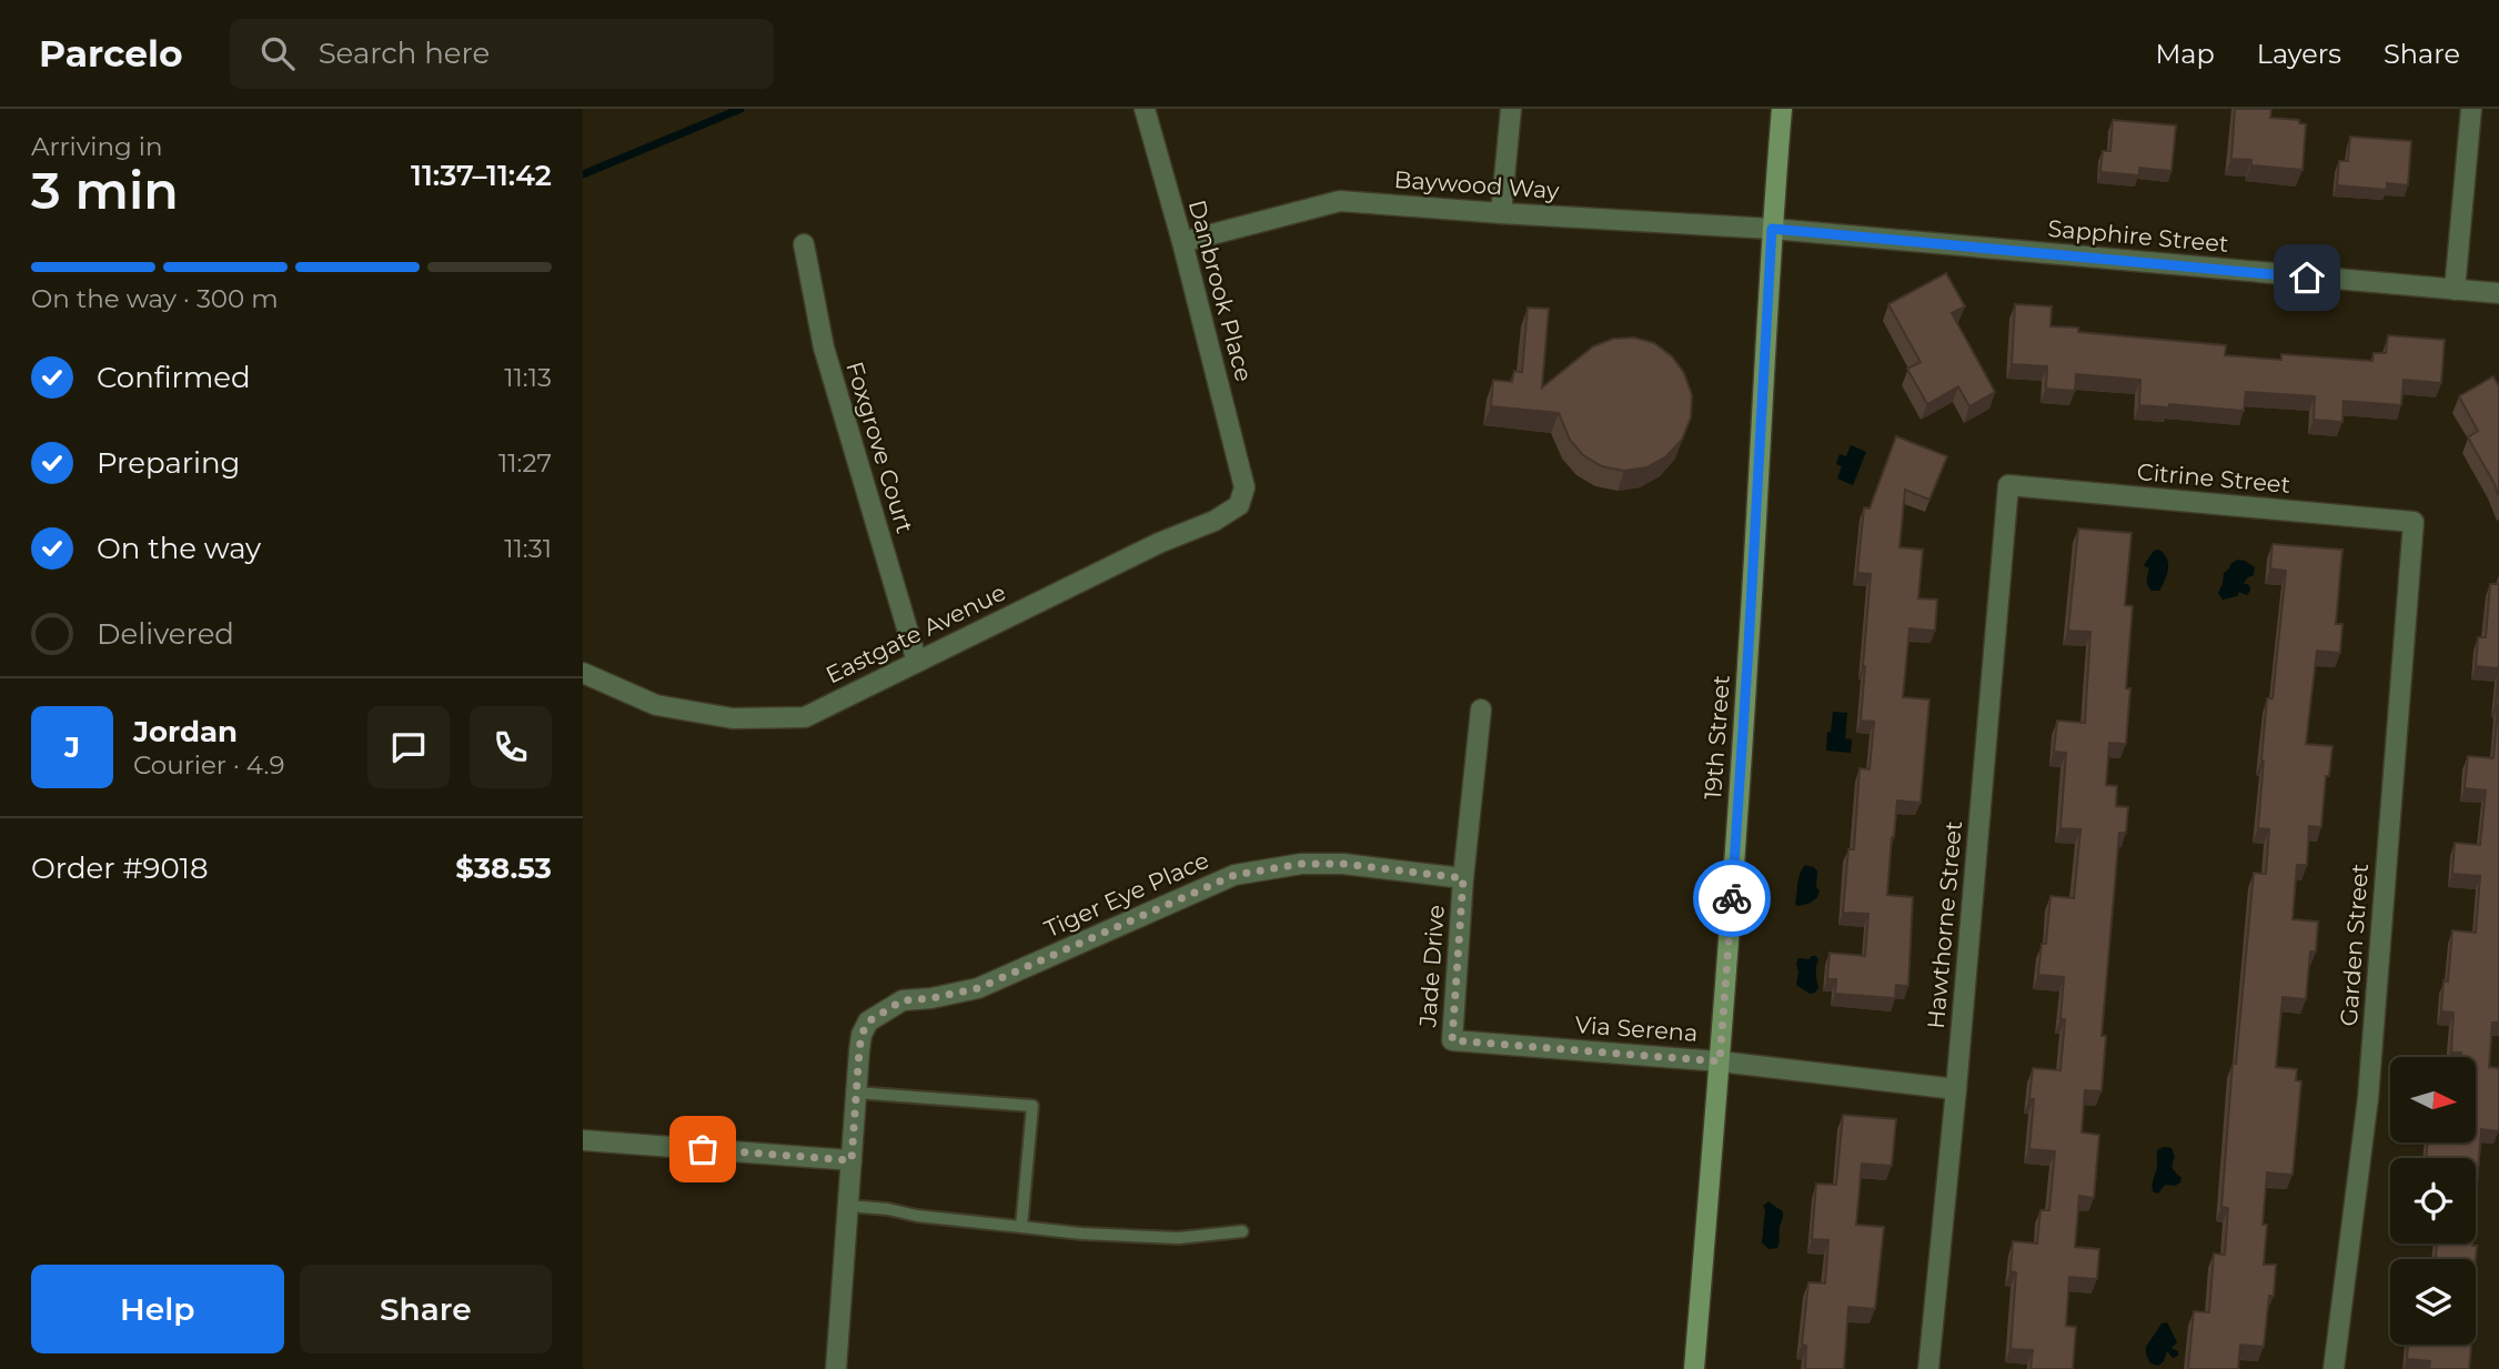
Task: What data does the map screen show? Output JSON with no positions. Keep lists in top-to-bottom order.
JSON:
{
  "streets": {
    "main road": ["19th Street"],
    "street": [
      "Baywood Way",
      "Sapphire Street",
      "Danbrook Place",
      "Foxgrove Court",
      "Citrine Street",
      "Eastgate Avenue",
      "Tiger Eye Place",
      "Hawthorne Street",
      "Garden Street",
      "Jade Drive",
      "Via Serena"
    ]
  },
  "crossings": [
    ["Baywood Way", "Sapphire Street"],
    ["Baywood Way", "Danbrook Place"],
    ["Baywood Way", "19th Street"],
    ["Sapphire Street", "19th Street"],
    ["Danbrook Place", "Eastgate Avenue"],
    ["Foxgrove Court", "Eastgate Avenue"],
    ["Citrine Street", "Hawthorne Street"],
    ["Citrine Street", "Garden Street"],
    ["19th Street", "Via Serena"],
    ["Tiger Eye Place", "Jade Drive"],
    ["Hawthorne Street", "Via Serena"],
    ["Jade Drive", "Via Serena"]
  ],
  "north": "right",
  "page": {
    "header": "Parcelo",
    "search": "Search here",
    "nav": ["Map", "Layers", "Share"],
    "heading": ["3 min", "Arriving in", "11:37–11:42"],
    "panel": [
      "Jordan",
      "Courier · 4.9",
      "Order #9018",
      "$38.53"
    ],
    "bar": "On the way · 300 m",
    "list": [
      ["Confirmed", "11:13"],
      ["Preparing", "11:27"],
      ["On the way", "11:31"],
      "Delivered"
    ],
    "round": "J",
    "buttons": ["Help", "Share"]
  }
}
